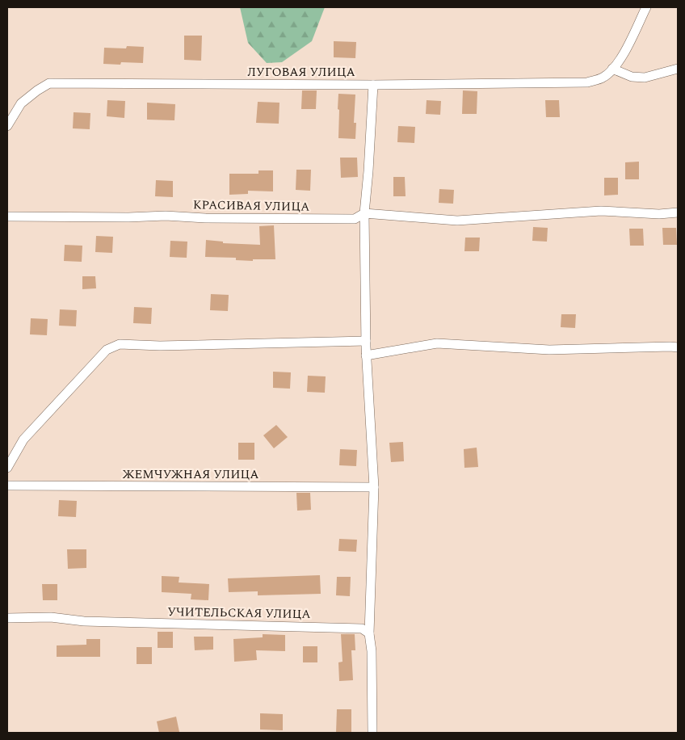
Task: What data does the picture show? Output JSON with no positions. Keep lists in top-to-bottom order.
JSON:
{
  "streets": {
    "street": [
      "ЛУГОВАЯ УЛИЦА",
      "КРАСИВАЯ УЛИЦА",
      "ЖЕМЧУЖНАЯ УЛИЦА",
      "УЧИТЕЛЬСКАЯ УЛИЦА"
    ]
  }
}
